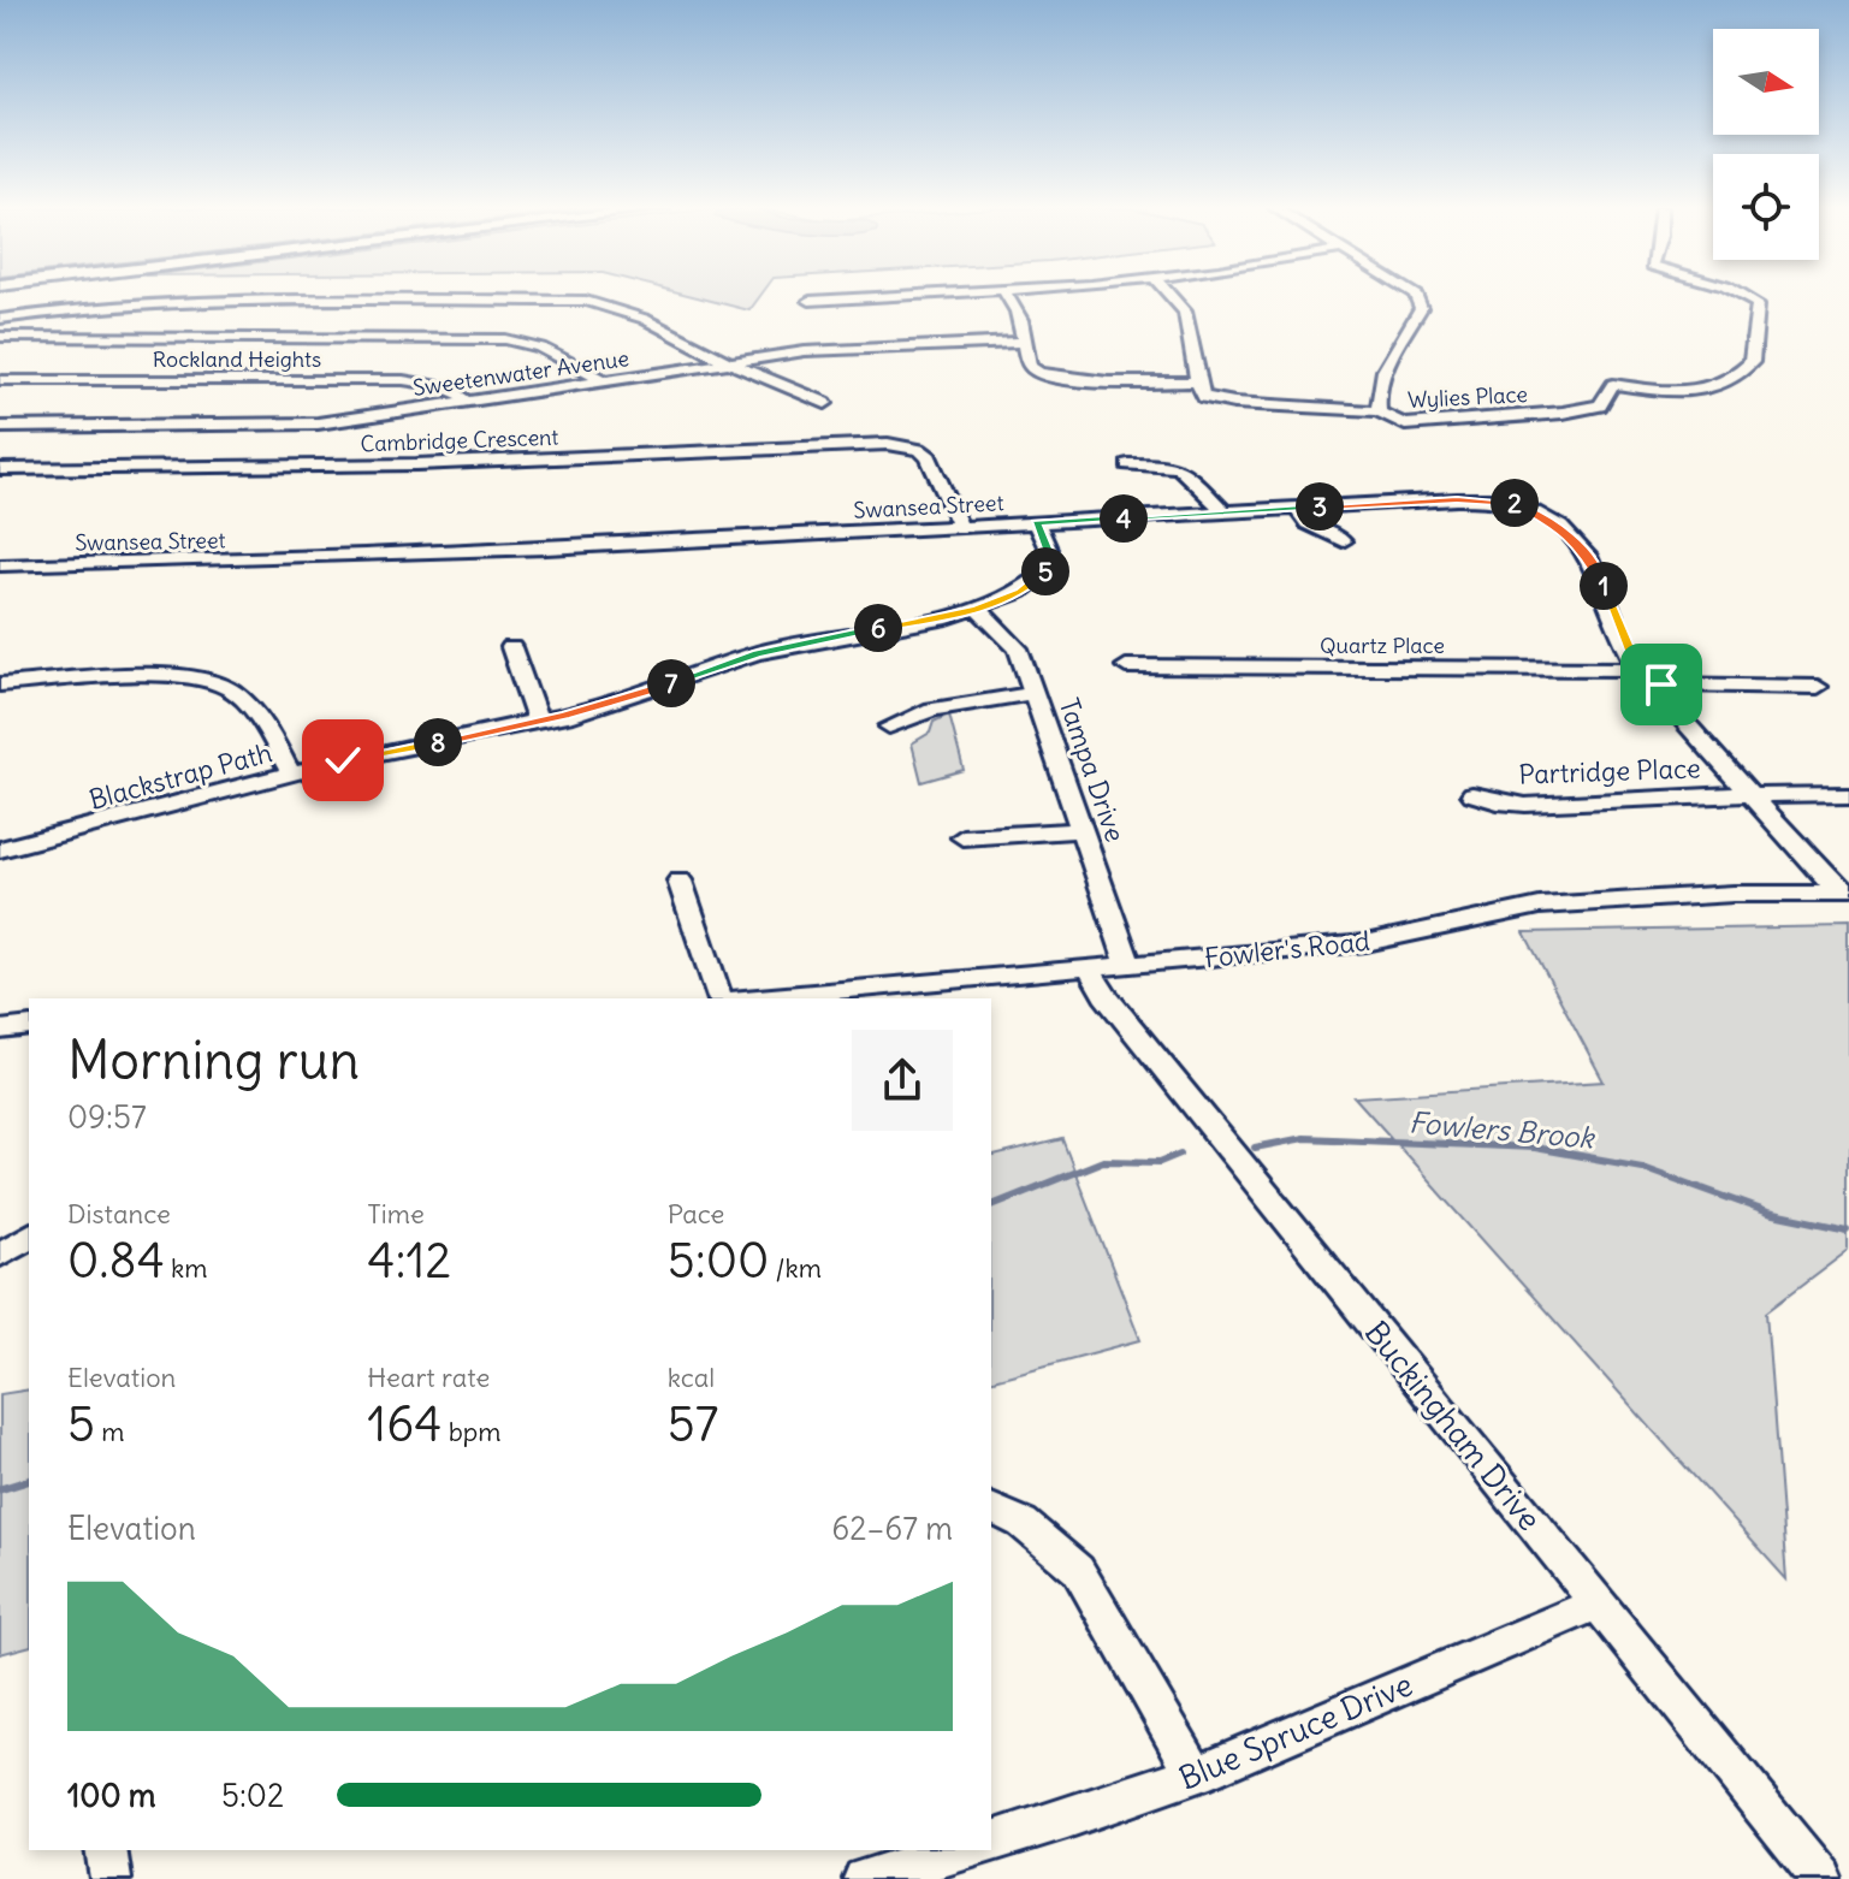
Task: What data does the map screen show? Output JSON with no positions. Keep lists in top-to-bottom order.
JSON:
{
  "streets": {
    "street": [
      "Rockland Heights",
      "Sweetenwater Avenue",
      "Wylies Place",
      "Cambridge Crescent",
      "Swansea Street",
      "Quartz Place",
      "Tampa Drive",
      "Partridge Place",
      "Blackstrap Path",
      "Fowler's Road",
      "Buckingham Drive",
      "Blue Spruce Drive"
    ]
  },
  "crossings": [
    ["Rockland Heights", "Sweetenwater Avenue"],
    ["Sweetenwater Avenue", "Cambridge Crescent"],
    ["Swansea Street", "Quartz Place"],
    ["Swansea Street", "Partridge Place"],
    ["Swansea Street", "Blackstrap Path"],
    ["Swansea Street", "Fowler's Road"],
    ["Tampa Drive", "Blackstrap Path"],
    ["Tampa Drive", "Fowler's Road"],
    ["Fowler's Road", "Buckingham Drive"],
    ["Buckingham Drive", "Blue Spruce Drive"]
  ],
  "water": ["Fowlers Brook"],
  "north": "right",
  "page": {
    "pins": [
      "2",
      "3",
      "4",
      "5",
      "1",
      "6",
      "7",
      "8"
    ],
    "heading": ["Morning run", "09:57"],
    "stats": [
      ["Distance", "0.84 km"],
      ["Time", "4:12"],
      ["Pace", "5:00 /km"],
      ["Elevation", "5 m"],
      ["Heart rate", "164 bpm"],
      ["kcal", "57"]
    ],
    "chart": ["Elevation", "62–67 m"],
    "list": [
      {
        "name": "100 m",
        "note": "5:02"
      }
    ]
  }
}
